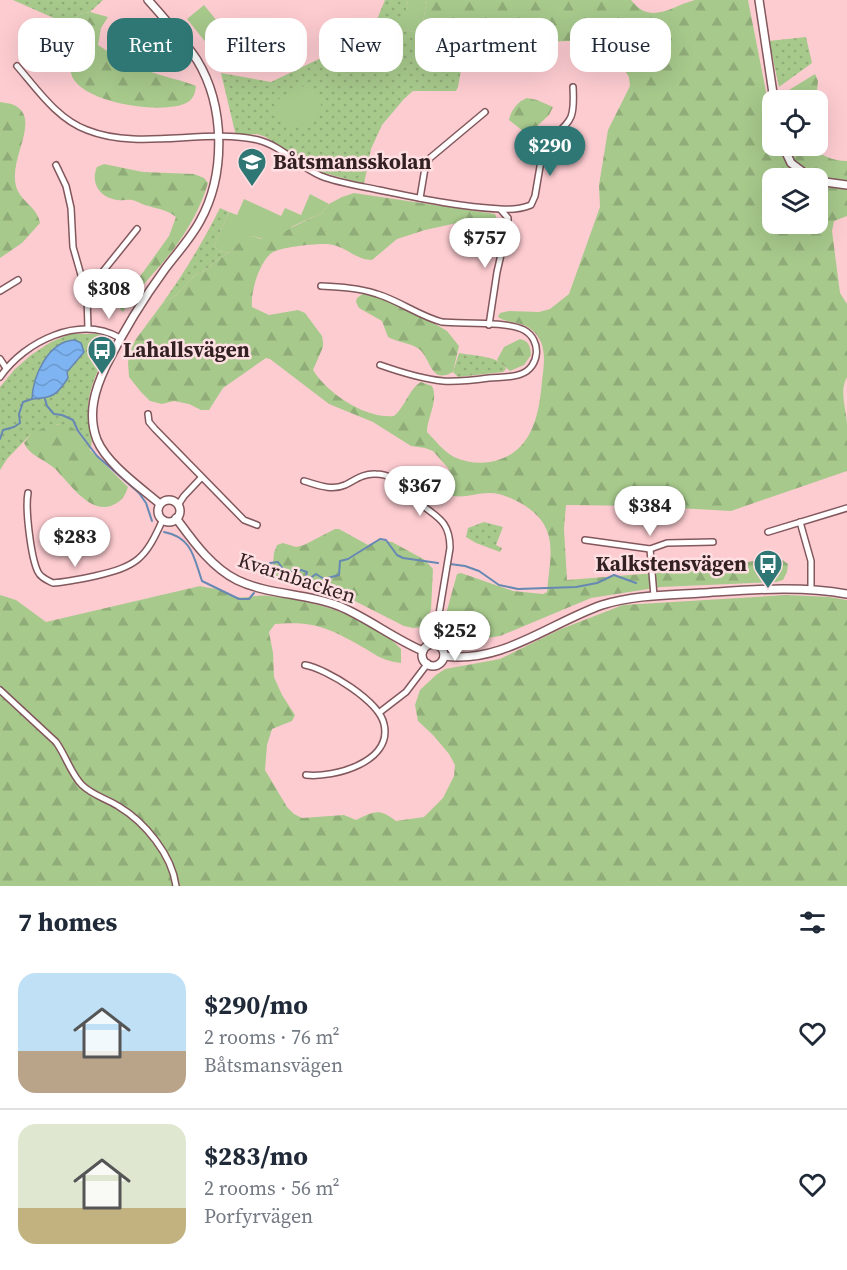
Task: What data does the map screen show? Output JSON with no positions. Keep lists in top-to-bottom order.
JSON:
{
  "streets": {
    "street": ["Kvarnbacken"]
  },
  "places": {
    "school or university": ["Båtsmansskolan"],
    "bus stop": ["Lahallsvägen", "Kalkstensvägen"]
  },
  "page": {
    "chip": [
      "Buy",
      "Rent",
      "Filters",
      "New",
      "Apartment",
      "House"
    ],
    "price": [
      "$290",
      "$757",
      "$308",
      "$367",
      "$384",
      "$283",
      "$252"
    ],
    "heading": "7 homes",
    "list": [
      {
        "name": "$290/mo",
        "note": "2 rooms · 76 m² · Båtsmansvägen"
      },
      {
        "name": "$283/mo",
        "note": "2 rooms · 56 m² · Porfyrvägen"
      }
    ]
  }
}
